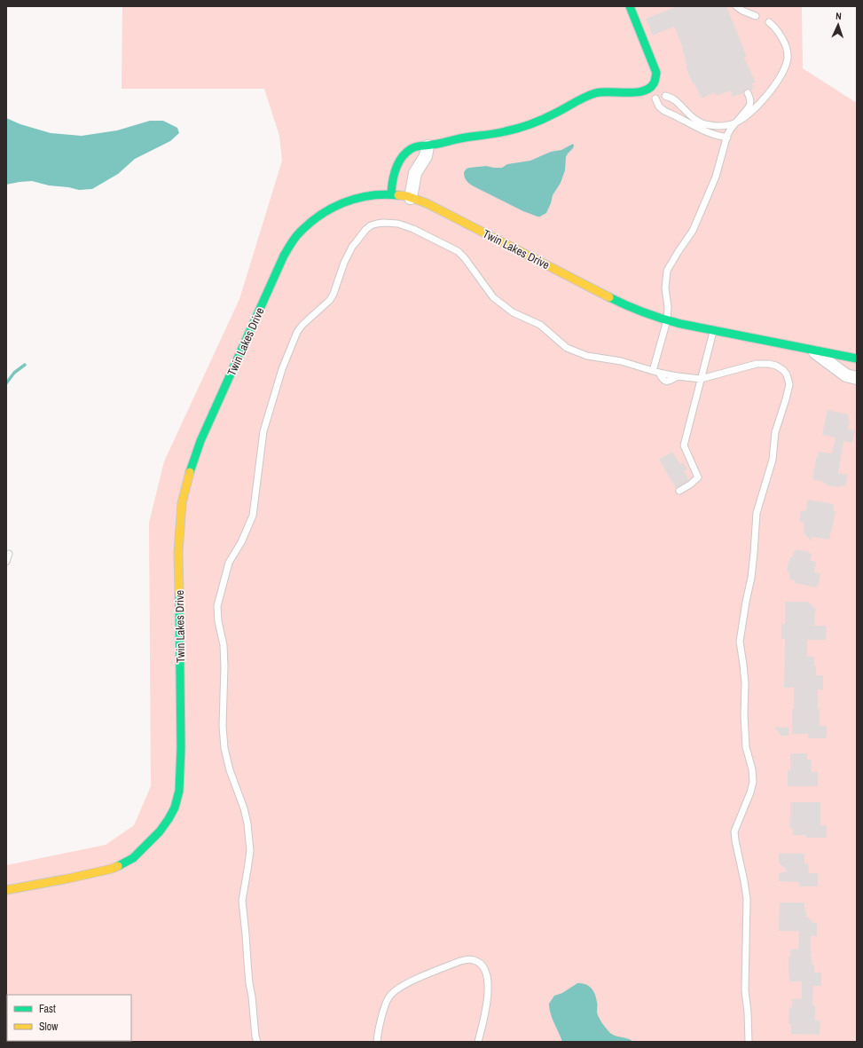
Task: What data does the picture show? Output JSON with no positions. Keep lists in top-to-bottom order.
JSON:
{
  "streets": {
    "street": ["Twin Lakes Drive"]
  },
  "legend": ["Fast", "Slow"],
  "north": "top"
}
